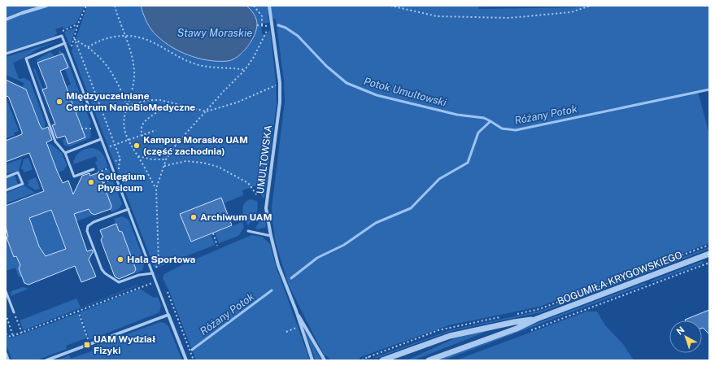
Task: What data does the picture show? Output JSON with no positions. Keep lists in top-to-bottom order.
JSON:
{
  "streets": {
    "street": ["UMULTOWSKA", "BOGUMIŁA KRYGOWSKIEGO"]
  },
  "water": ["Stawy Moraskie", "Potok Umultowski", "Różany Potok"],
  "places": {
    "other": [
      "Międzyuczelniane Centrum NanoBioMedyczne",
      "Kampus Morasko UAM (część zachodnia)",
      "Collegium Physicum",
      "Archiwum UAM",
      "Hala Sportowa"
    ],
    "transit": ["UAM Wydział Fizyki"]
  },
  "north": "top left"
}
